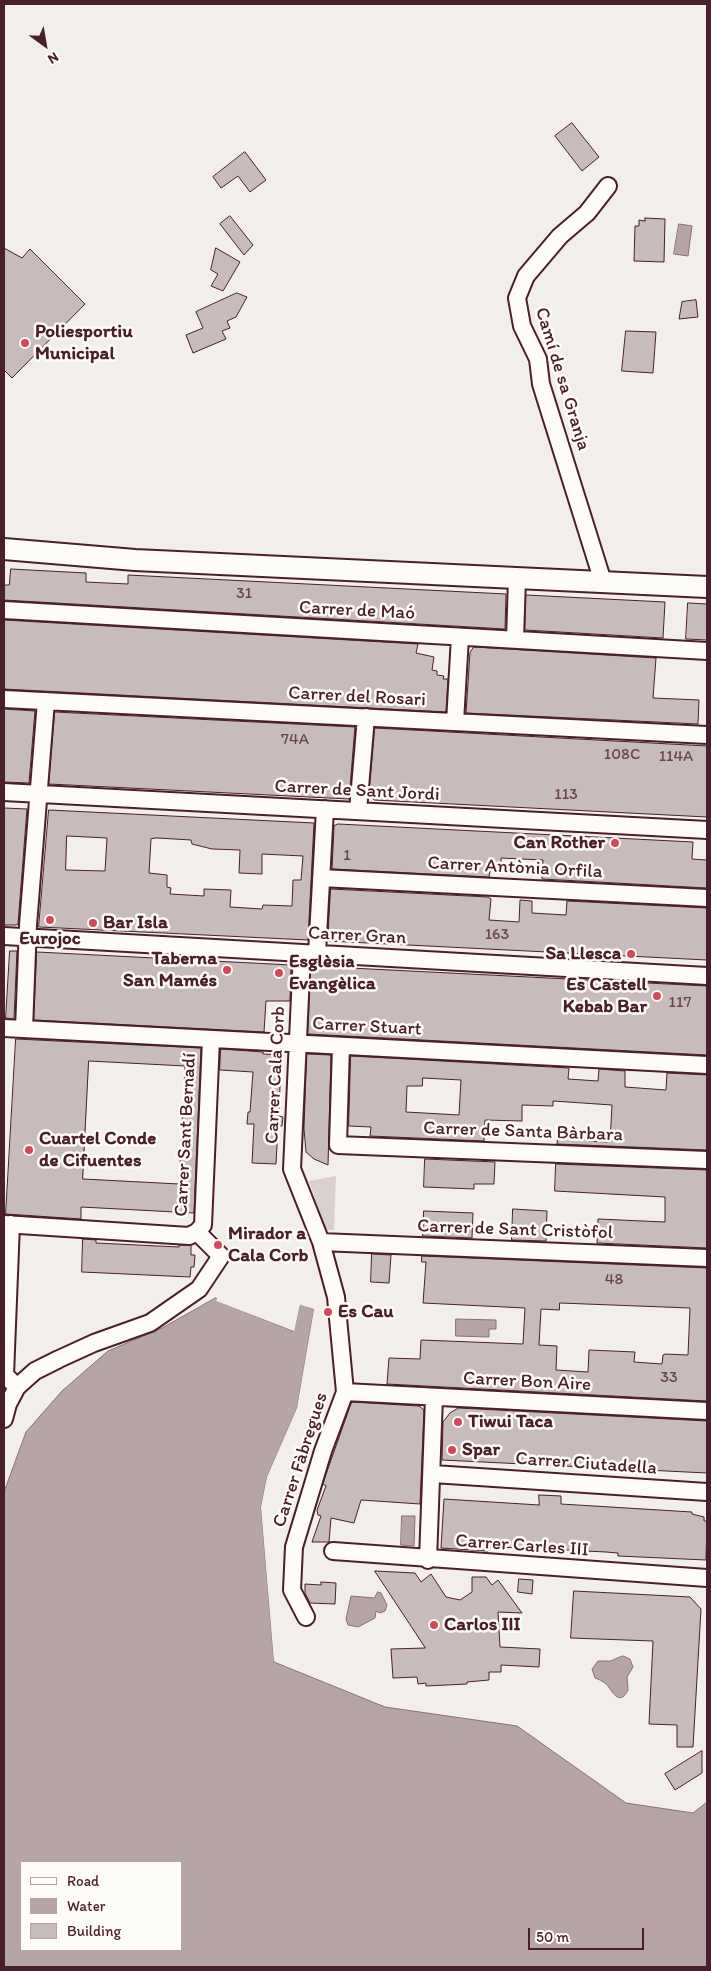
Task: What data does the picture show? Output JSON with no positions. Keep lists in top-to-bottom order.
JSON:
{
  "streets": {
    "street": [
      "Camí de sa Granja",
      "Carrer de Maó",
      "Carrer del Rosari",
      "Carrer de Sant Jordi",
      "Carrer Antònia Orfila",
      "Carrer Gran",
      "Carrer Stuart",
      "Carrer Cala Corb",
      "Carrer de Santa Bàrbara",
      "Carrer Sant Bernadí",
      "Carrer de Sant Cristòfol",
      "Carrer Bon Aire",
      "Carrer Fàbregues",
      "Carrer Ciutadella",
      "Carrer Carles III"
    ]
  },
  "crossings": [
    ["Carrer de Sant Jordi", "Carrer Cala Corb"],
    ["Carrer Antònia Orfila", "Carrer Cala Corb"],
    ["Carrer Gran", "Carrer Cala Corb"],
    ["Carrer Stuart", "Carrer Cala Corb"],
    ["Carrer Stuart", "Carrer de Santa Bàrbara"],
    ["Carrer Stuart", "Carrer Sant Bernadí"],
    ["Carrer Cala Corb", "Carrer Fàbregues"],
    ["Carrer de Sant Cristòfol", "Carrer Fàbregues"],
    ["Carrer Bon Aire", "Carrer Fàbregues"]
  ],
  "places": [
    "Poliesportiu Municipal",
    "Can Rother",
    "Eurojoc",
    "Bar Isla",
    "Sa Llesca",
    "Taberna San Mamés",
    "Esglèsia Evangèlica",
    "Es Castell Kebab Bar",
    "Cuartel Conde de Cifuentes",
    "Mirador a Cala Corb",
    "Es Cau",
    "Tiwui Taca",
    "Spar",
    "Carlos III"
  ],
  "house_numbers": [
    "31",
    "74A",
    "108C",
    "114A",
    "113",
    "1",
    "163",
    "117",
    "48",
    "33"
  ],
  "legend": ["Road", "Water", "Building"],
  "scale_bar": "50 m",
  "north": "bottom right"
}
